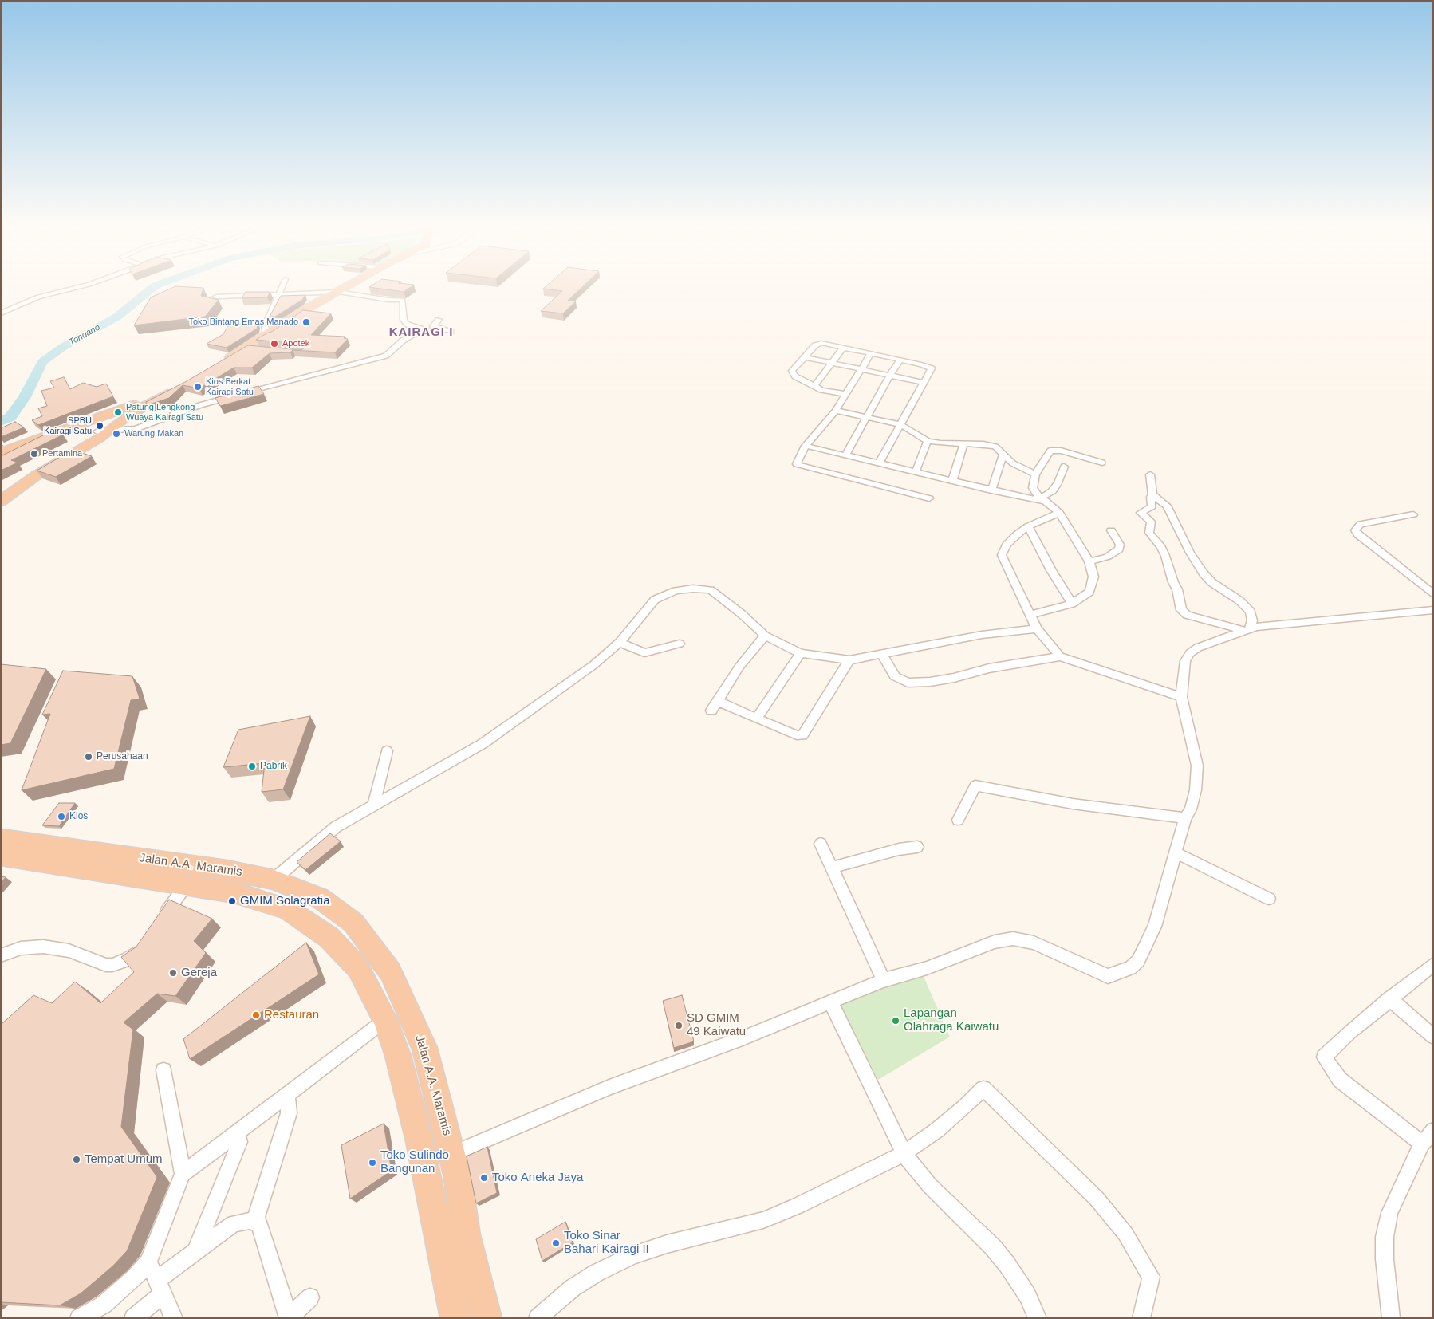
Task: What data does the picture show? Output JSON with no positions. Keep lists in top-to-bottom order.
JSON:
{
  "streets": {
    "highway": ["Jalan A.A. Maramis"]
  },
  "districts": ["KAIRAGI I"],
  "water": ["Tondano"],
  "places": [
    "Toko Bintang Emas Manado",
    "Apotek",
    "Kios Berkat Kairagi Satu",
    "Patung Lengkong Wuaya Kairagi Satu",
    "SPBU Kairagi Satu",
    "Warung Makan",
    "Pertamina",
    "Perusahaan",
    "Pabrik",
    "Kios",
    "GMIM Solagratia",
    "Gereja",
    "Restauran",
    "Lapangan Olahraga Kaiwatu",
    "SD GMIM 49 Kaiwatu",
    "Tempat Umum",
    "Toko Sulindo Bangunan",
    "Toko Aneka Jaya",
    "Toko Sinar Bahari Kairagi II"
  ]
}
